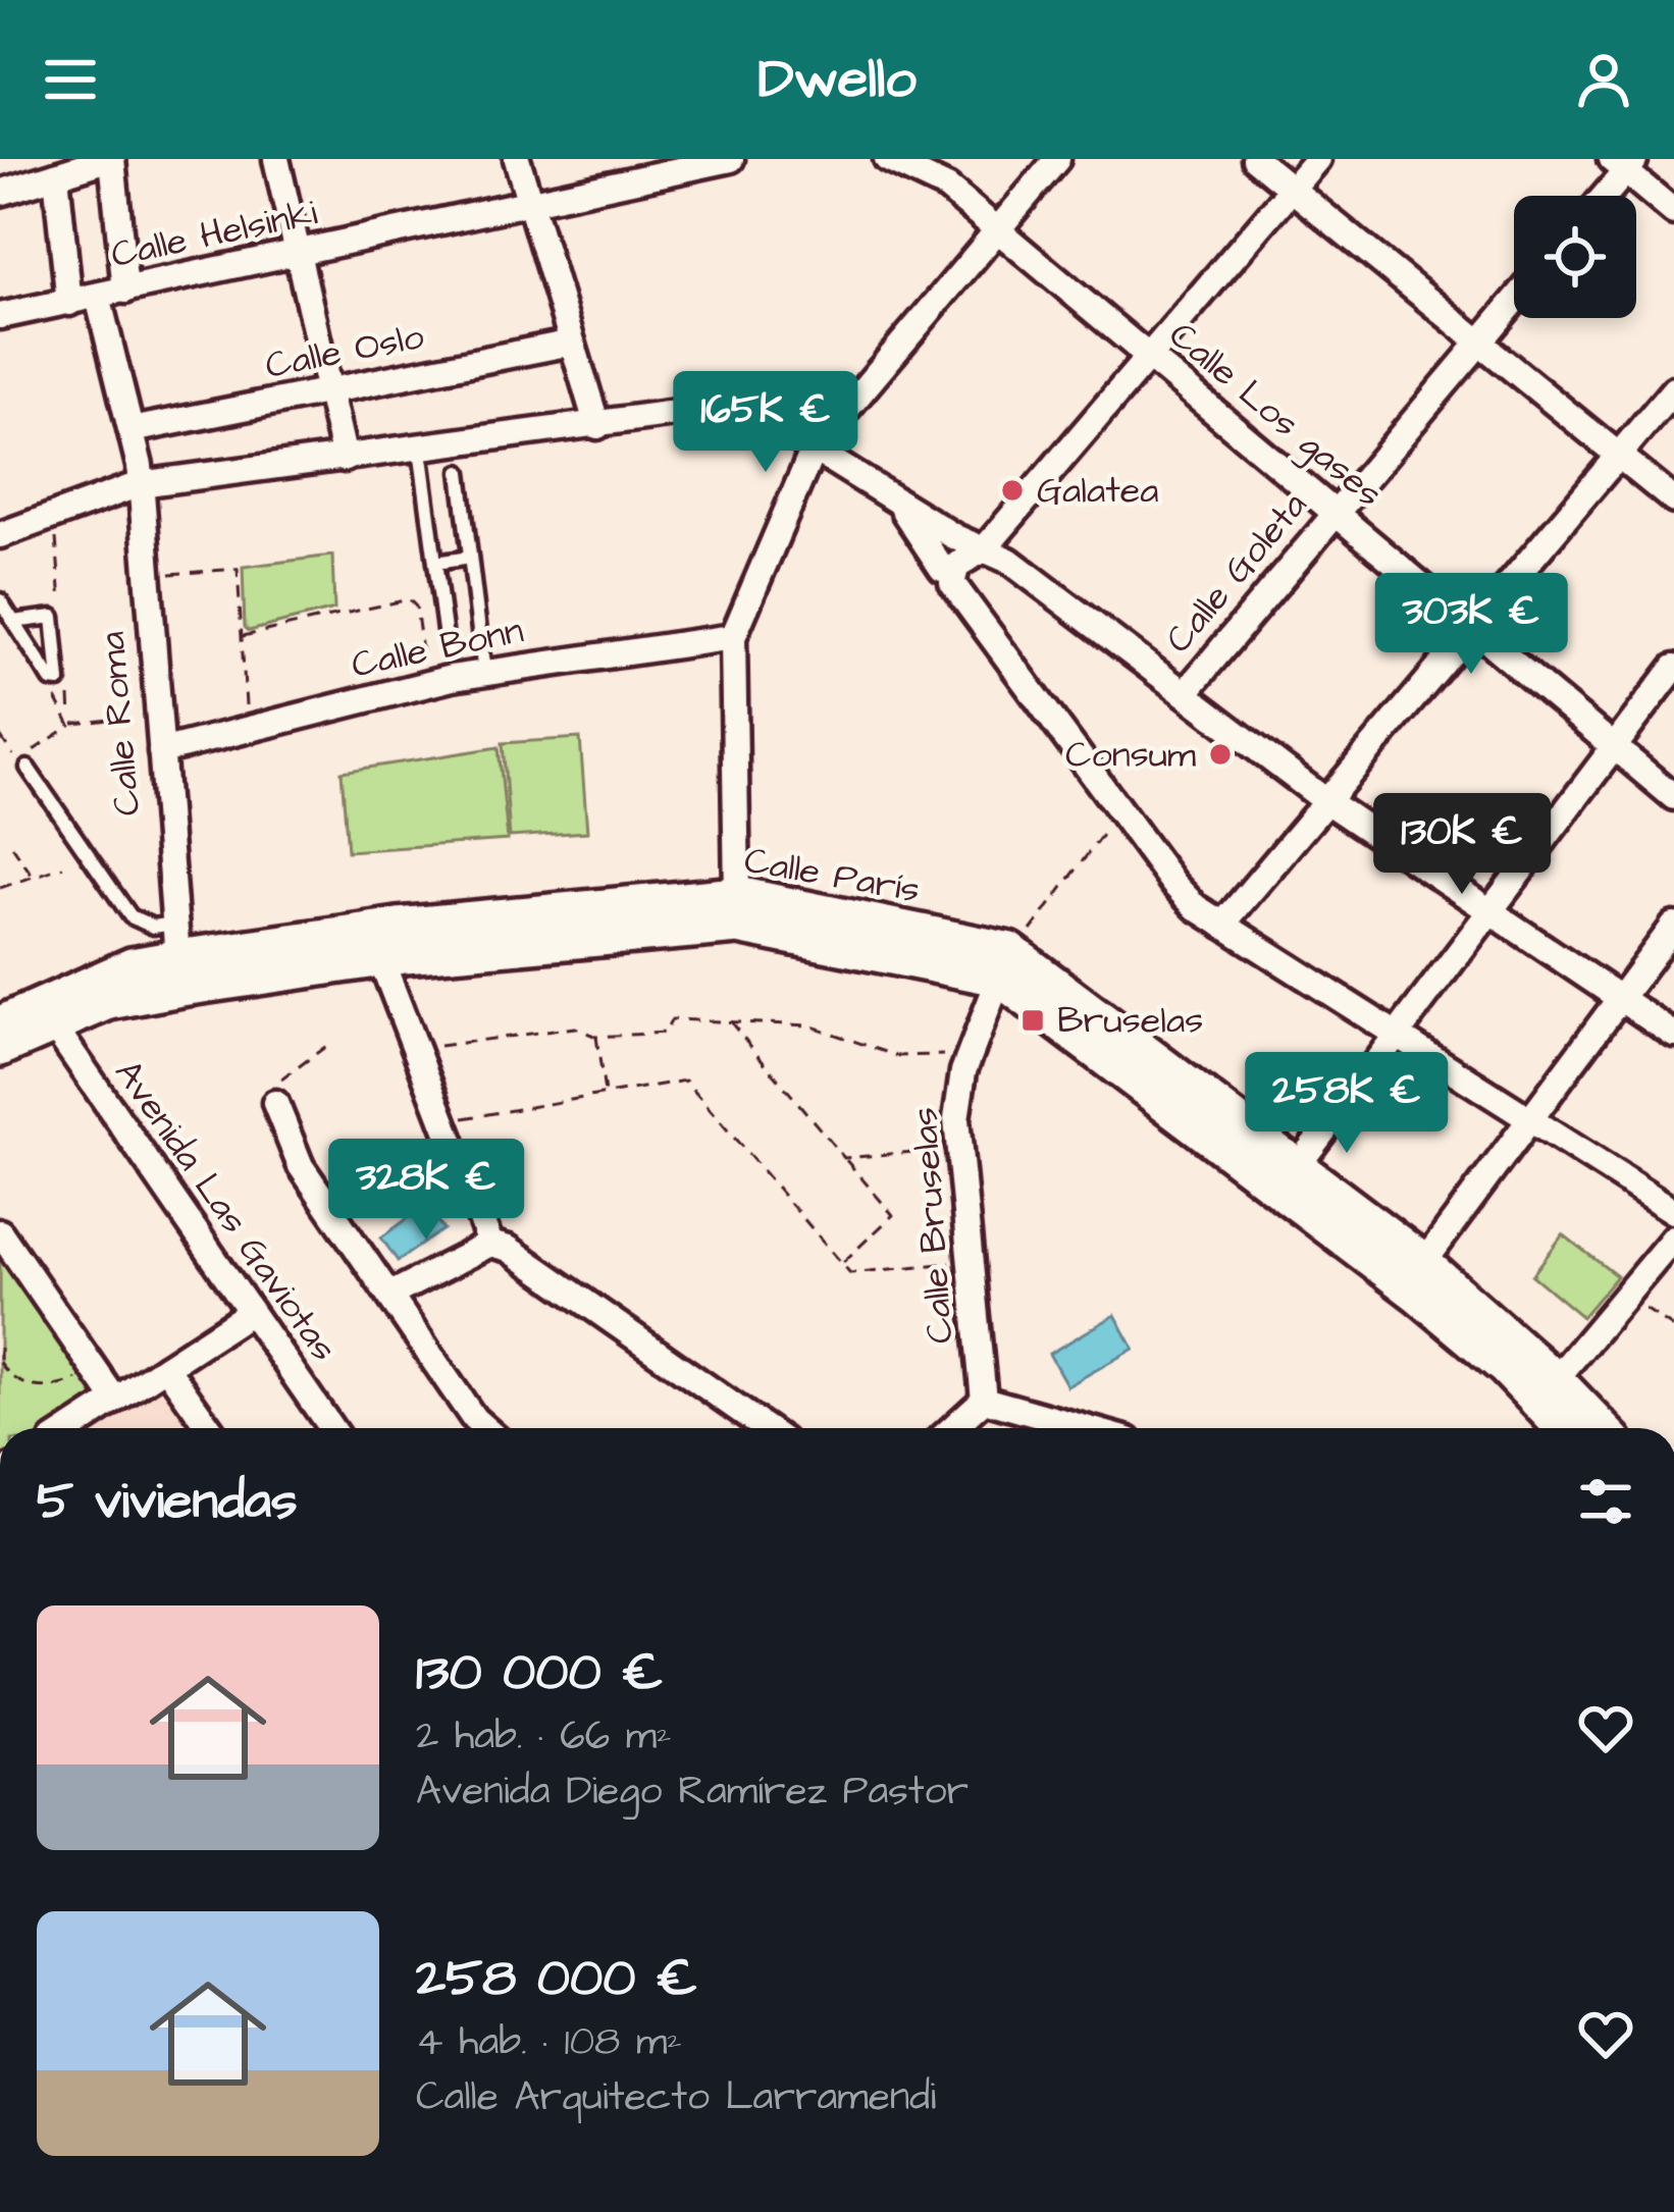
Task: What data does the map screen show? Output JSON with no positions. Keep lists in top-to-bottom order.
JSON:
{
  "streets": {
    "main road": ["Calle París"],
    "street": [
      "Calle Helsinki",
      "Calle Oslo",
      "Calle Los gases",
      "Calle Goleta",
      "Calle Bonn",
      "Calle Roma",
      "Avenida Las Gaviotas",
      "Calle Bruselas"
    ]
  },
  "crossings": [
    ["Calle Helsinki", "Calle Roma"],
    ["Calle Oslo", "Calle Roma"],
    ["Calle Los gases", "Calle Goleta"],
    ["Calle Bonn", "Calle Roma"],
    ["Calle Roma", "Calle París"],
    ["Calle París", "Avenida Las Gaviotas"],
    ["Calle París", "Calle Bruselas"]
  ],
  "places": {
    "other": ["Galatea", "Consum"],
    "transit": ["Bruselas"]
  },
  "page": {
    "header": "Dwello",
    "price": [
      "165K €",
      "303K €",
      "130K €",
      "258K €",
      "328K €"
    ],
    "heading": "5 viviendas",
    "list": [
      {
        "name": "130 000 €",
        "note": "2 hab. · 66 m² · Avenida Diego Ramírez Pastor"
      },
      {
        "name": "258 000 €",
        "note": "4 hab. · 108 m² · Calle Arquitecto Larramendi"
      }
    ]
  }
}
